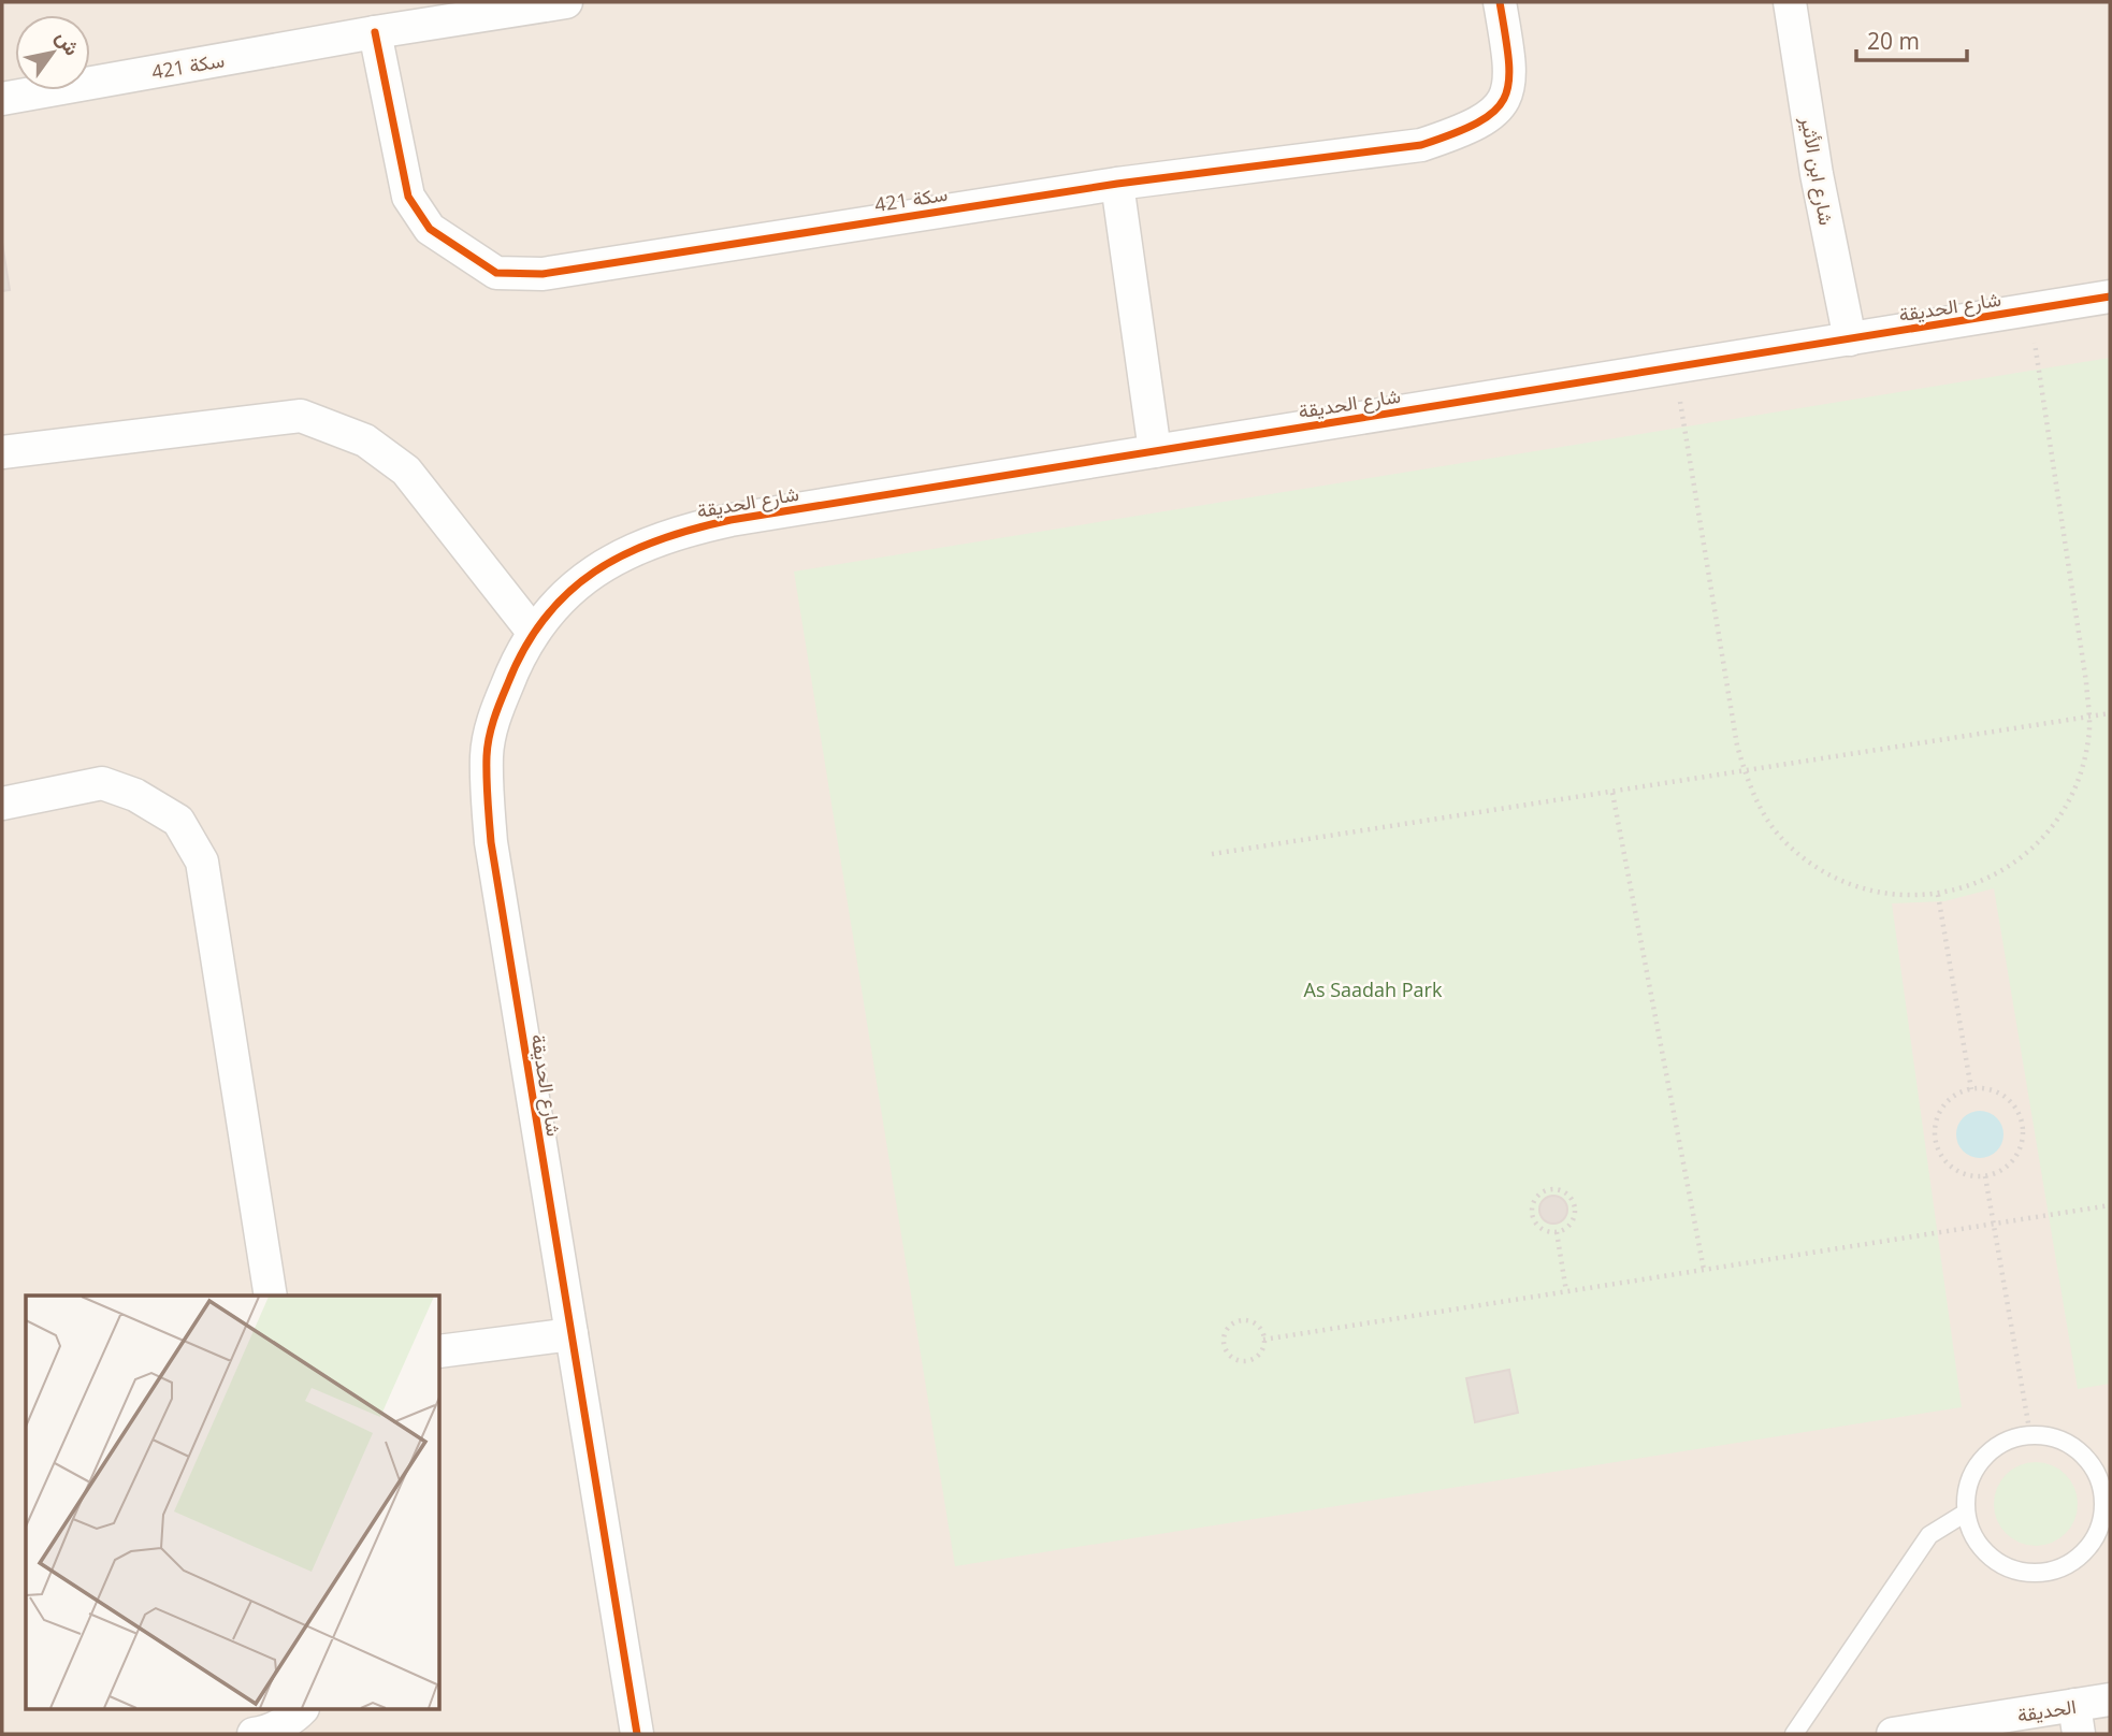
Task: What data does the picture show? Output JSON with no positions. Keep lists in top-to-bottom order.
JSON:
{
  "streets": {
    "street": [
      "سكة 421",
      "شارع ابن الأثير",
      "شارع الحديقة",
      "الحديقة"
    ]
  },
  "crossings": [
    ["شارع ابن الأثير", "شارع الحديقة"]
  ],
  "parks": ["As Saadah Park"],
  "scale_bar": "20 m",
  "north": "top right"
}
